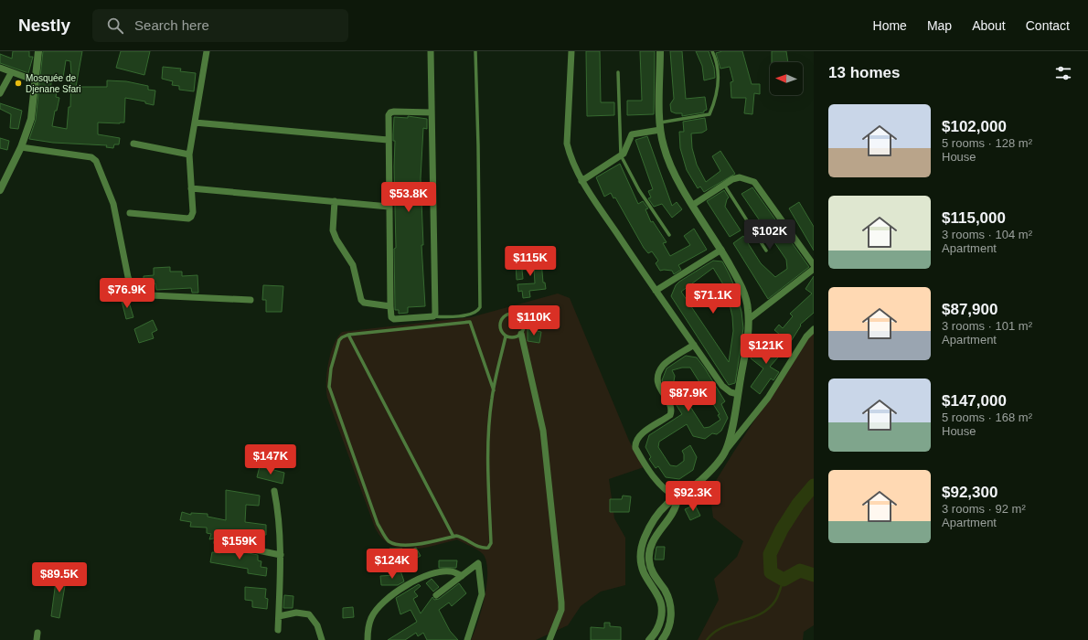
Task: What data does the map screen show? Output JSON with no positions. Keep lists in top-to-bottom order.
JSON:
{
  "places": ["Mosquée de Djenane Sfari"],
  "north": "left",
  "page": {
    "header": "Nestly",
    "search": "Search here",
    "nav": [
      "Home",
      "Map",
      "About",
      "Contact"
    ],
    "heading": "13 homes",
    "list": [
      {
        "name": "$102,000",
        "note": "5 rooms · 128 m² · House"
      },
      {
        "name": "$115,000",
        "note": "3 rooms · 104 m² · Apartment"
      },
      {
        "name": "$87,900",
        "note": "3 rooms · 101 m² · Apartment"
      },
      {
        "name": "$147,000",
        "note": "5 rooms · 168 m² · House"
      },
      {
        "name": "$92,300",
        "note": "3 rooms · 92 m² · Apartment"
      }
    ],
    "price": [
      "$53.8K",
      "$102K",
      "$115K",
      "$76.9K",
      "$71.1K",
      "$110K",
      "$121K",
      "$87.9K",
      "$147K",
      "$92.3K",
      "$159K",
      "$124K",
      "$89.5K"
    ]
  }
}
